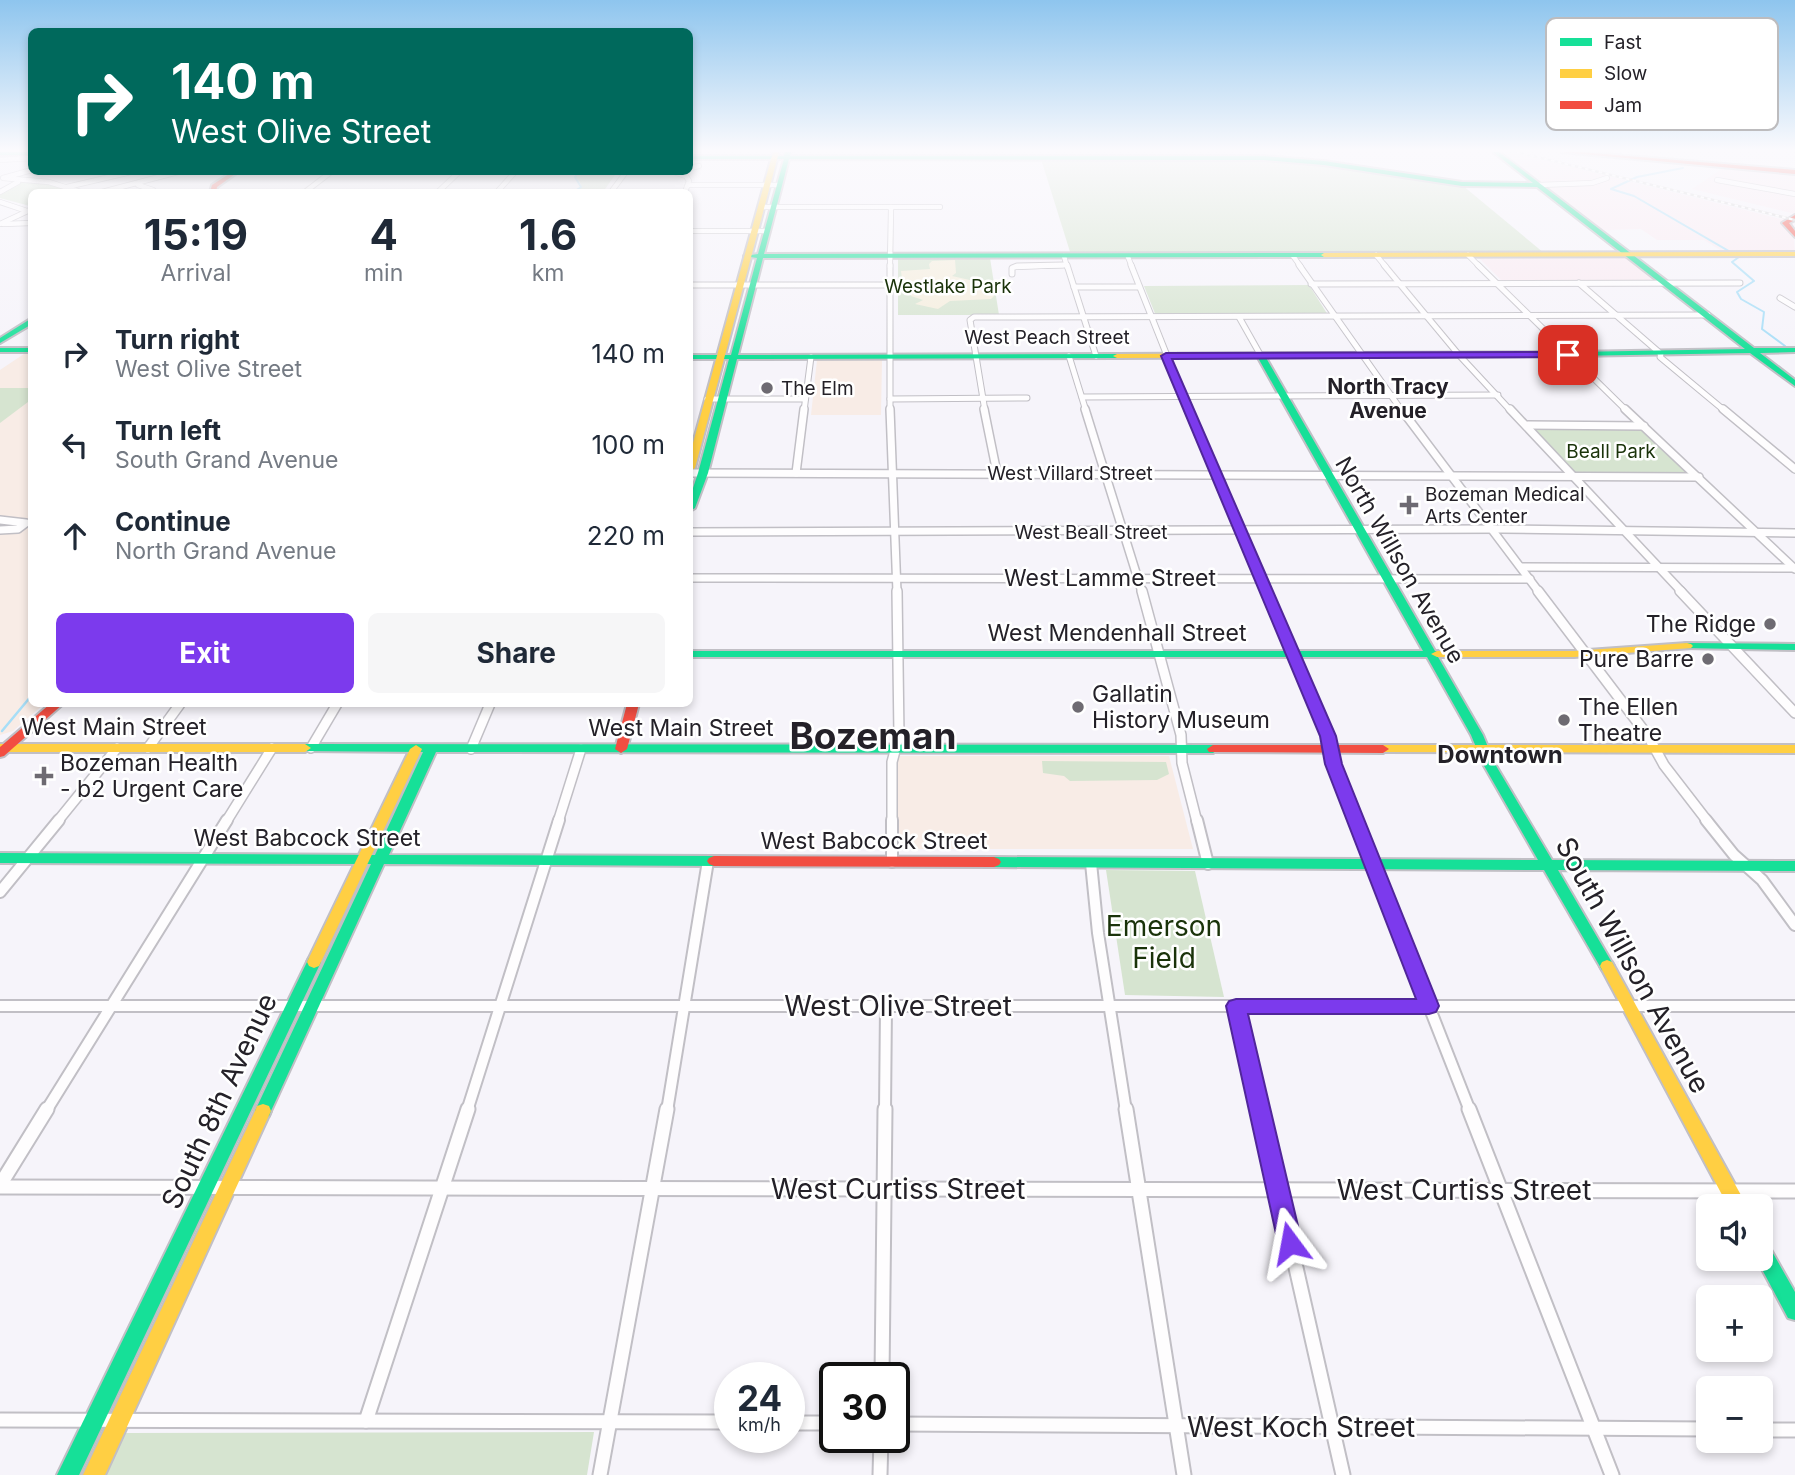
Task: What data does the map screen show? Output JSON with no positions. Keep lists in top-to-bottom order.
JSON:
{
  "streets": {
    "main road": [
      "West Peach Street",
      "North Willson Avenue",
      "West Mendenhall Street",
      "West Main Street",
      "West Babcock Street",
      "South Willson Avenue",
      "South 8th Avenue"
    ],
    "street": [
      "West Villard Street",
      "West Beall Street",
      "West Lamme Street",
      "West Olive Street",
      "West Curtiss Street",
      "West Koch Street"
    ]
  },
  "crossings": [
    ["West Peach Street", "North Willson Avenue"],
    ["West Villard Street", "North Willson Avenue"],
    ["West Beall Street", "North Willson Avenue"],
    ["North Willson Avenue", "West Lamme Street"],
    ["North Willson Avenue", "West Mendenhall Street"],
    ["North Willson Avenue", "West Main Street"],
    ["North Willson Avenue", "South Willson Avenue"],
    ["West Main Street", "South Willson Avenue"],
    ["West Main Street", "South 8th Avenue"],
    ["West Babcock Street", "South Willson Avenue"],
    ["West Babcock Street", "South 8th Avenue"],
    ["South Willson Avenue", "West Olive Street"],
    ["South Willson Avenue", "West Curtiss Street"],
    ["West Olive Street", "South 8th Avenue"],
    ["South 8th Avenue", "West Curtiss Street"]
  ],
  "districts": ["North Tracy Avenue", "Bozeman", "Downtown"],
  "parks": ["Westlake Park", "Beall Park", "Emerson Field"],
  "places": {
    "other": [
      "The Elm",
      "The Ridge",
      "Pure Barre",
      "Gallatin History Museum",
      "The Ellen Theatre"
    ],
    "health": ["Bozeman Medical Arts Center", "Bozeman Health - b2 Urgent Care"]
  },
  "legend": ["Fast", "Slow", "Jam"],
  "page": {
    "turn": ["140 m", "West Olive Street"],
    "eta": [
      "15:19",
      "Arrival",
      "4",
      "min",
      "1.6",
      "km"
    ],
    "list": [
      {
        "name": "Turn right",
        "note": "West Olive Street",
        "value": "140 m"
      },
      {
        "name": "Turn left",
        "note": "South Grand Avenue",
        "value": "100 m"
      },
      {
        "name": "Continue",
        "note": "North Grand Avenue",
        "value": "220 m"
      }
    ],
    "buttons": ["Exit", "Share"],
    "map_buttons": ["+", "−"],
    "speed": "24 km/h",
    "limit": "30"
  }
}
